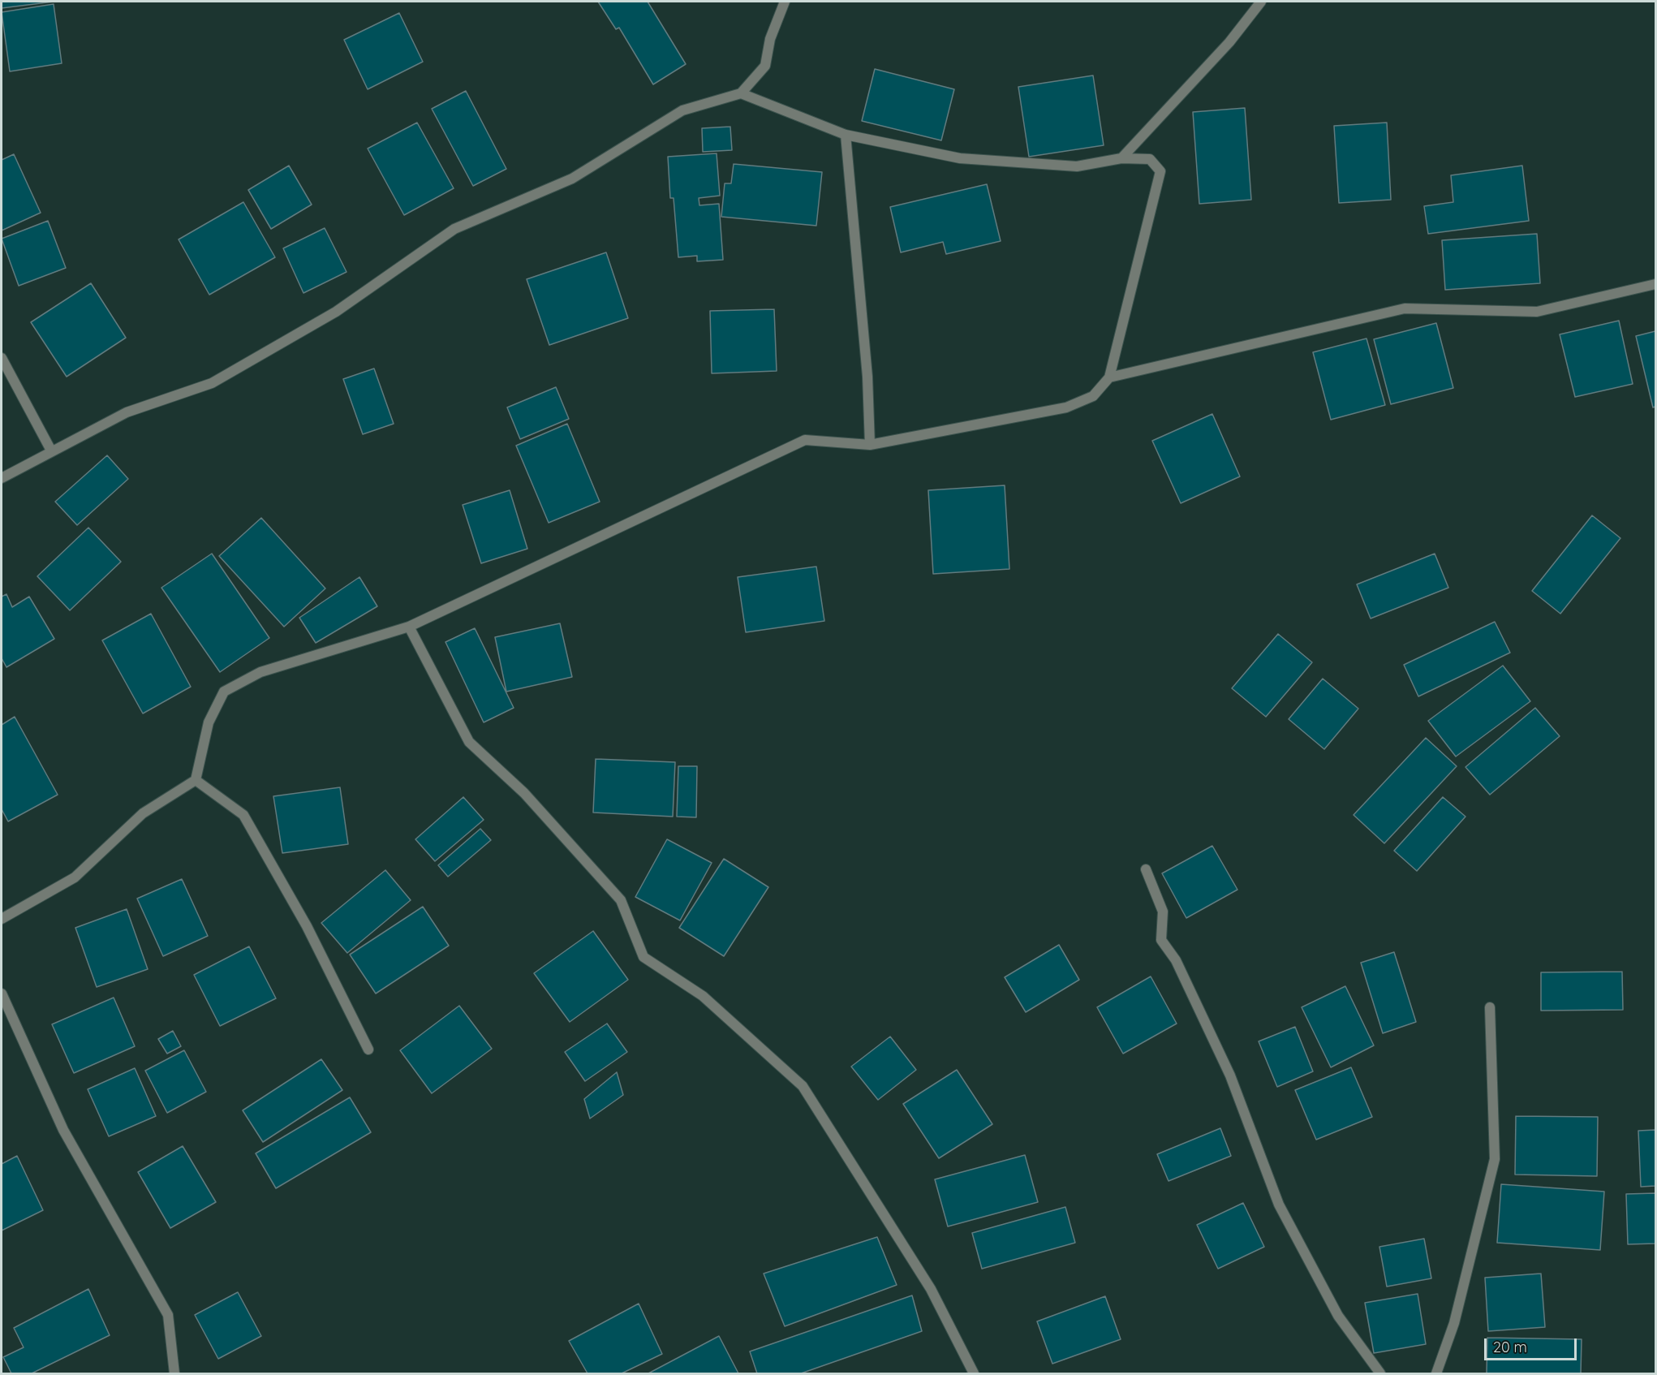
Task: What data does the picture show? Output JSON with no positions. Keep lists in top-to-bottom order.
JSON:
{
  "scale_bar": "20 m"
}
